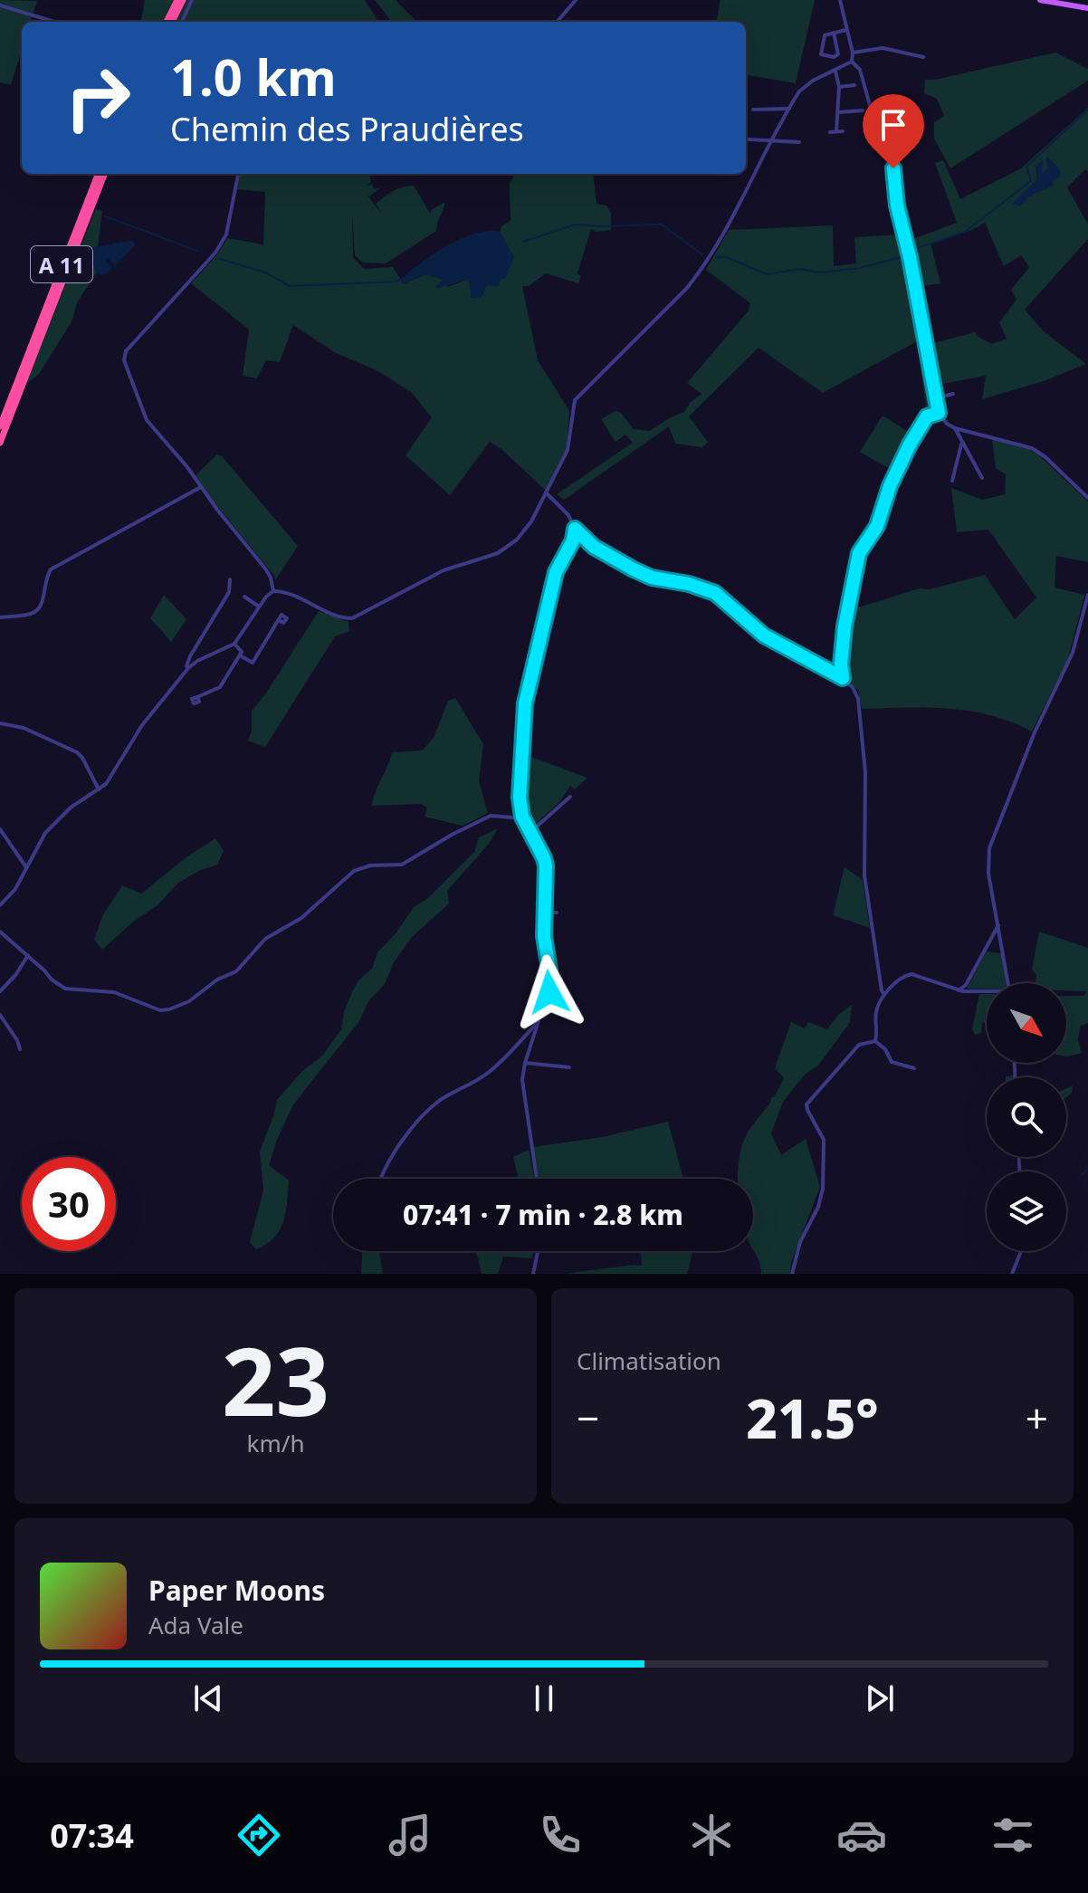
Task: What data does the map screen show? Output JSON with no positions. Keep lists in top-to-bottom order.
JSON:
{
  "streets": {
    "highway": ["A 11"]
  },
  "north": "bottom right",
  "page": {
    "turn": ["1.0 km", "Chemin des Praudières"],
    "limit": "30",
    "trip": "07:41 · 7 min · 2.8 km",
    "tile": [
      ["23", "km/h"],
      "Climatisation"
    ],
    "heat": ["−", "21.5°", "+"],
    "song": ["Paper Moons", "Ada Vale"],
    "tabs": "07:34"
  }
}
